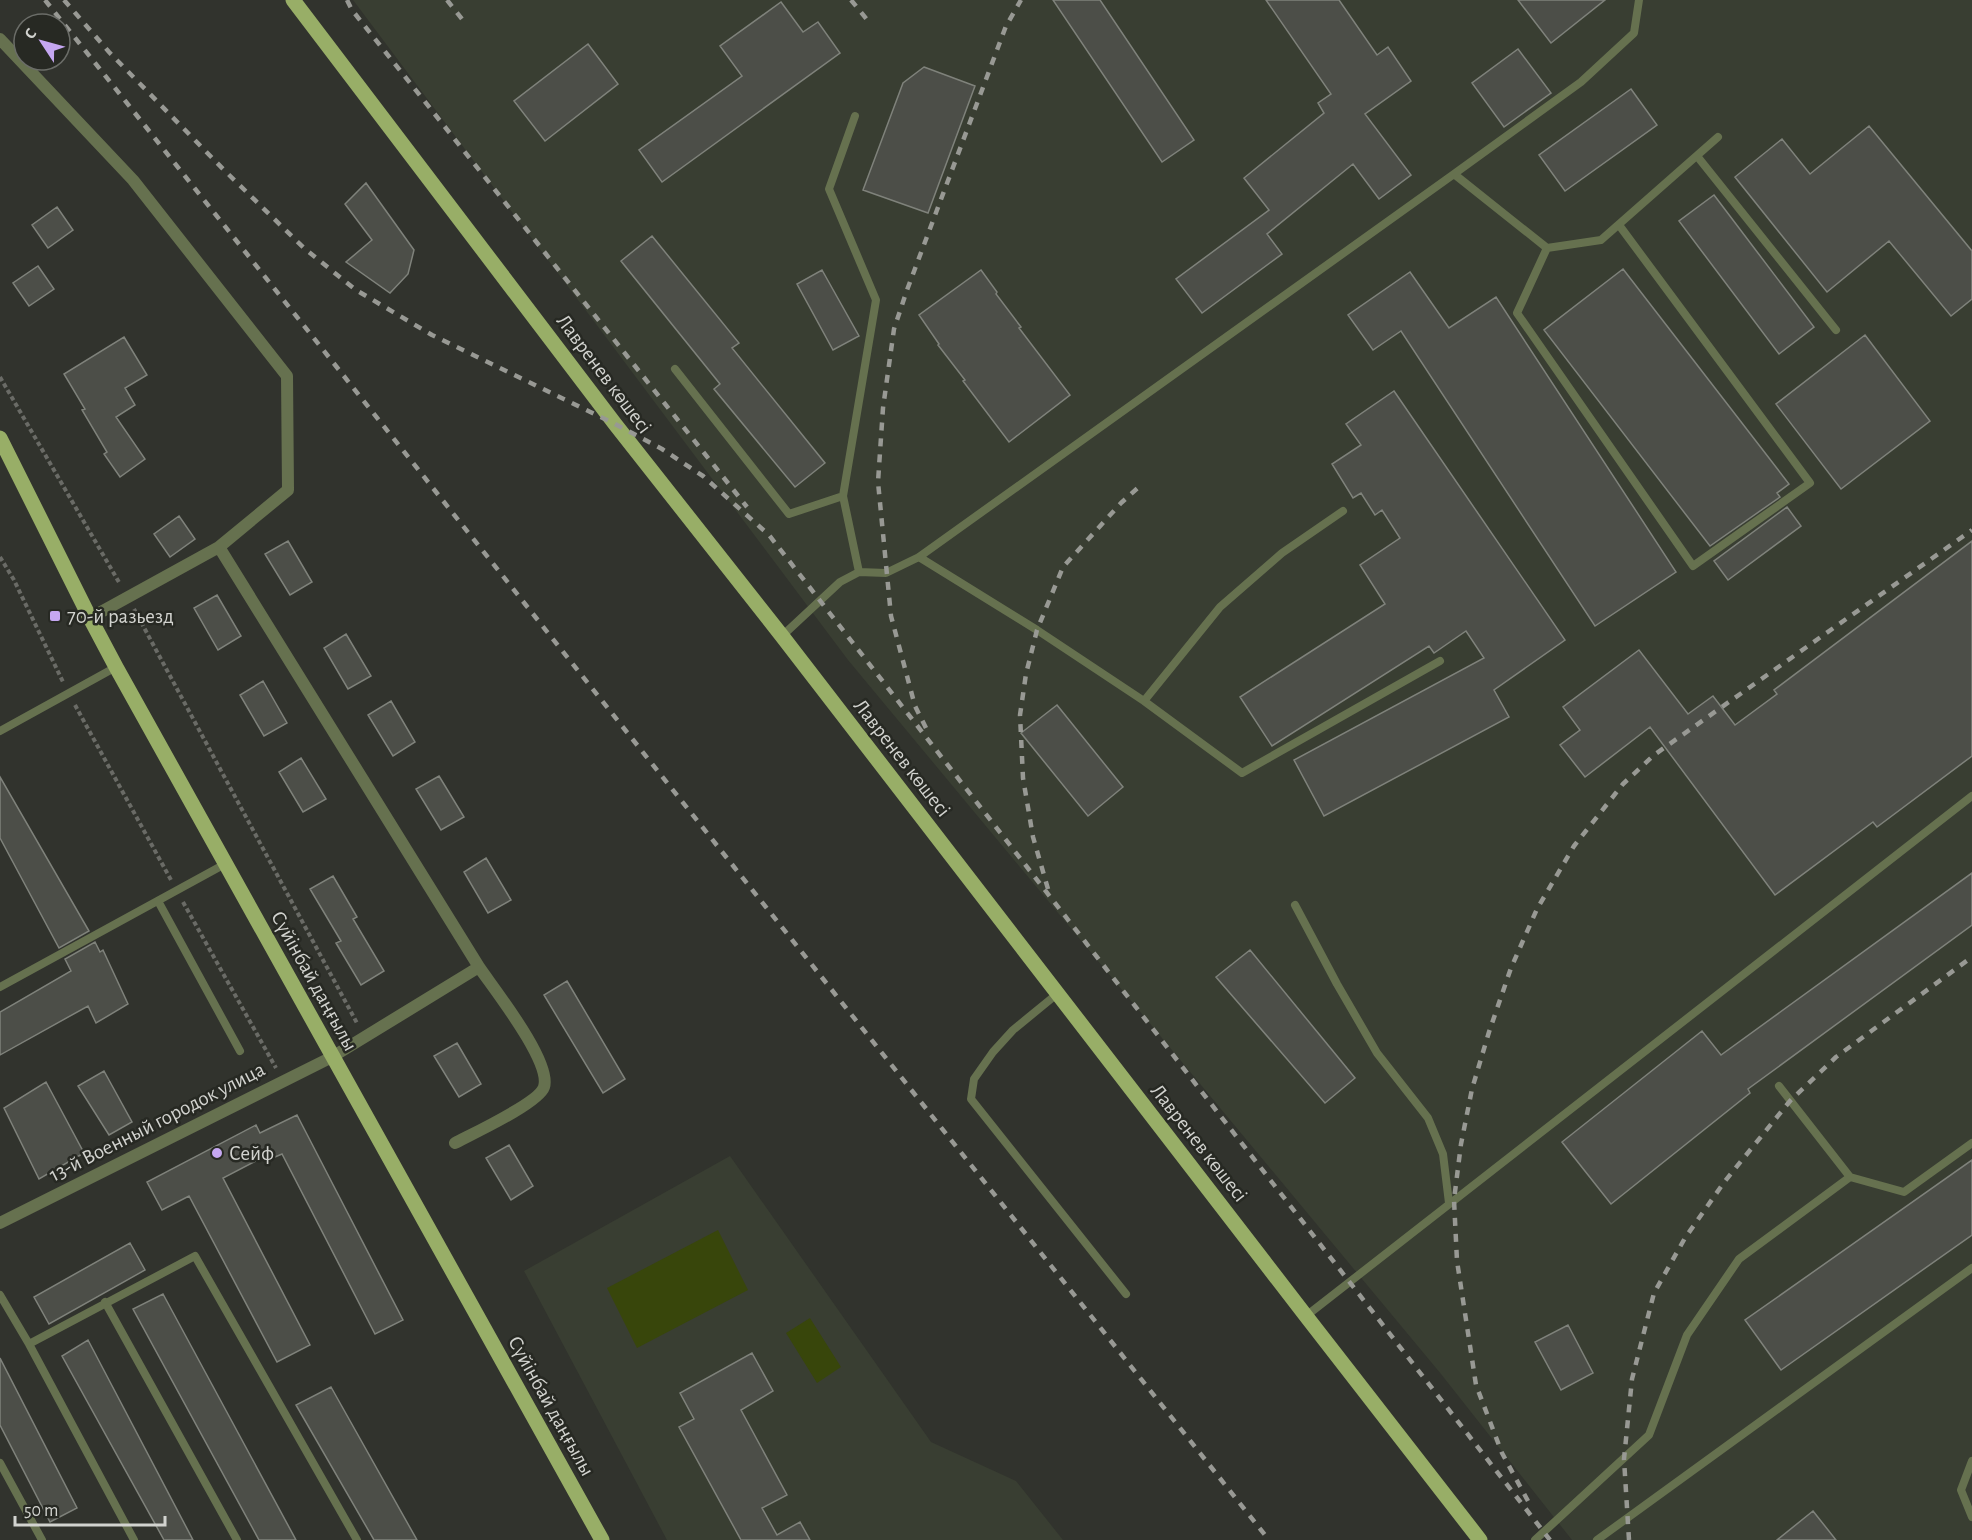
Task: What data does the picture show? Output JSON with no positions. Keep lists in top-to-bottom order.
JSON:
{
  "streets": {
    "main road": ["Лавренев көшесі", "Сүйінбай даңғылы"],
    "street": ["13-й Военный городок улица"]
  },
  "crossings": [
    ["Сүйінбай даңғылы", "13-й Военный городок улица"]
  ],
  "places": {
    "transit": ["70-й разьезд"],
    "other": ["Сейф"]
  },
  "scale_bar": "50 m",
  "north": "top left"
}
